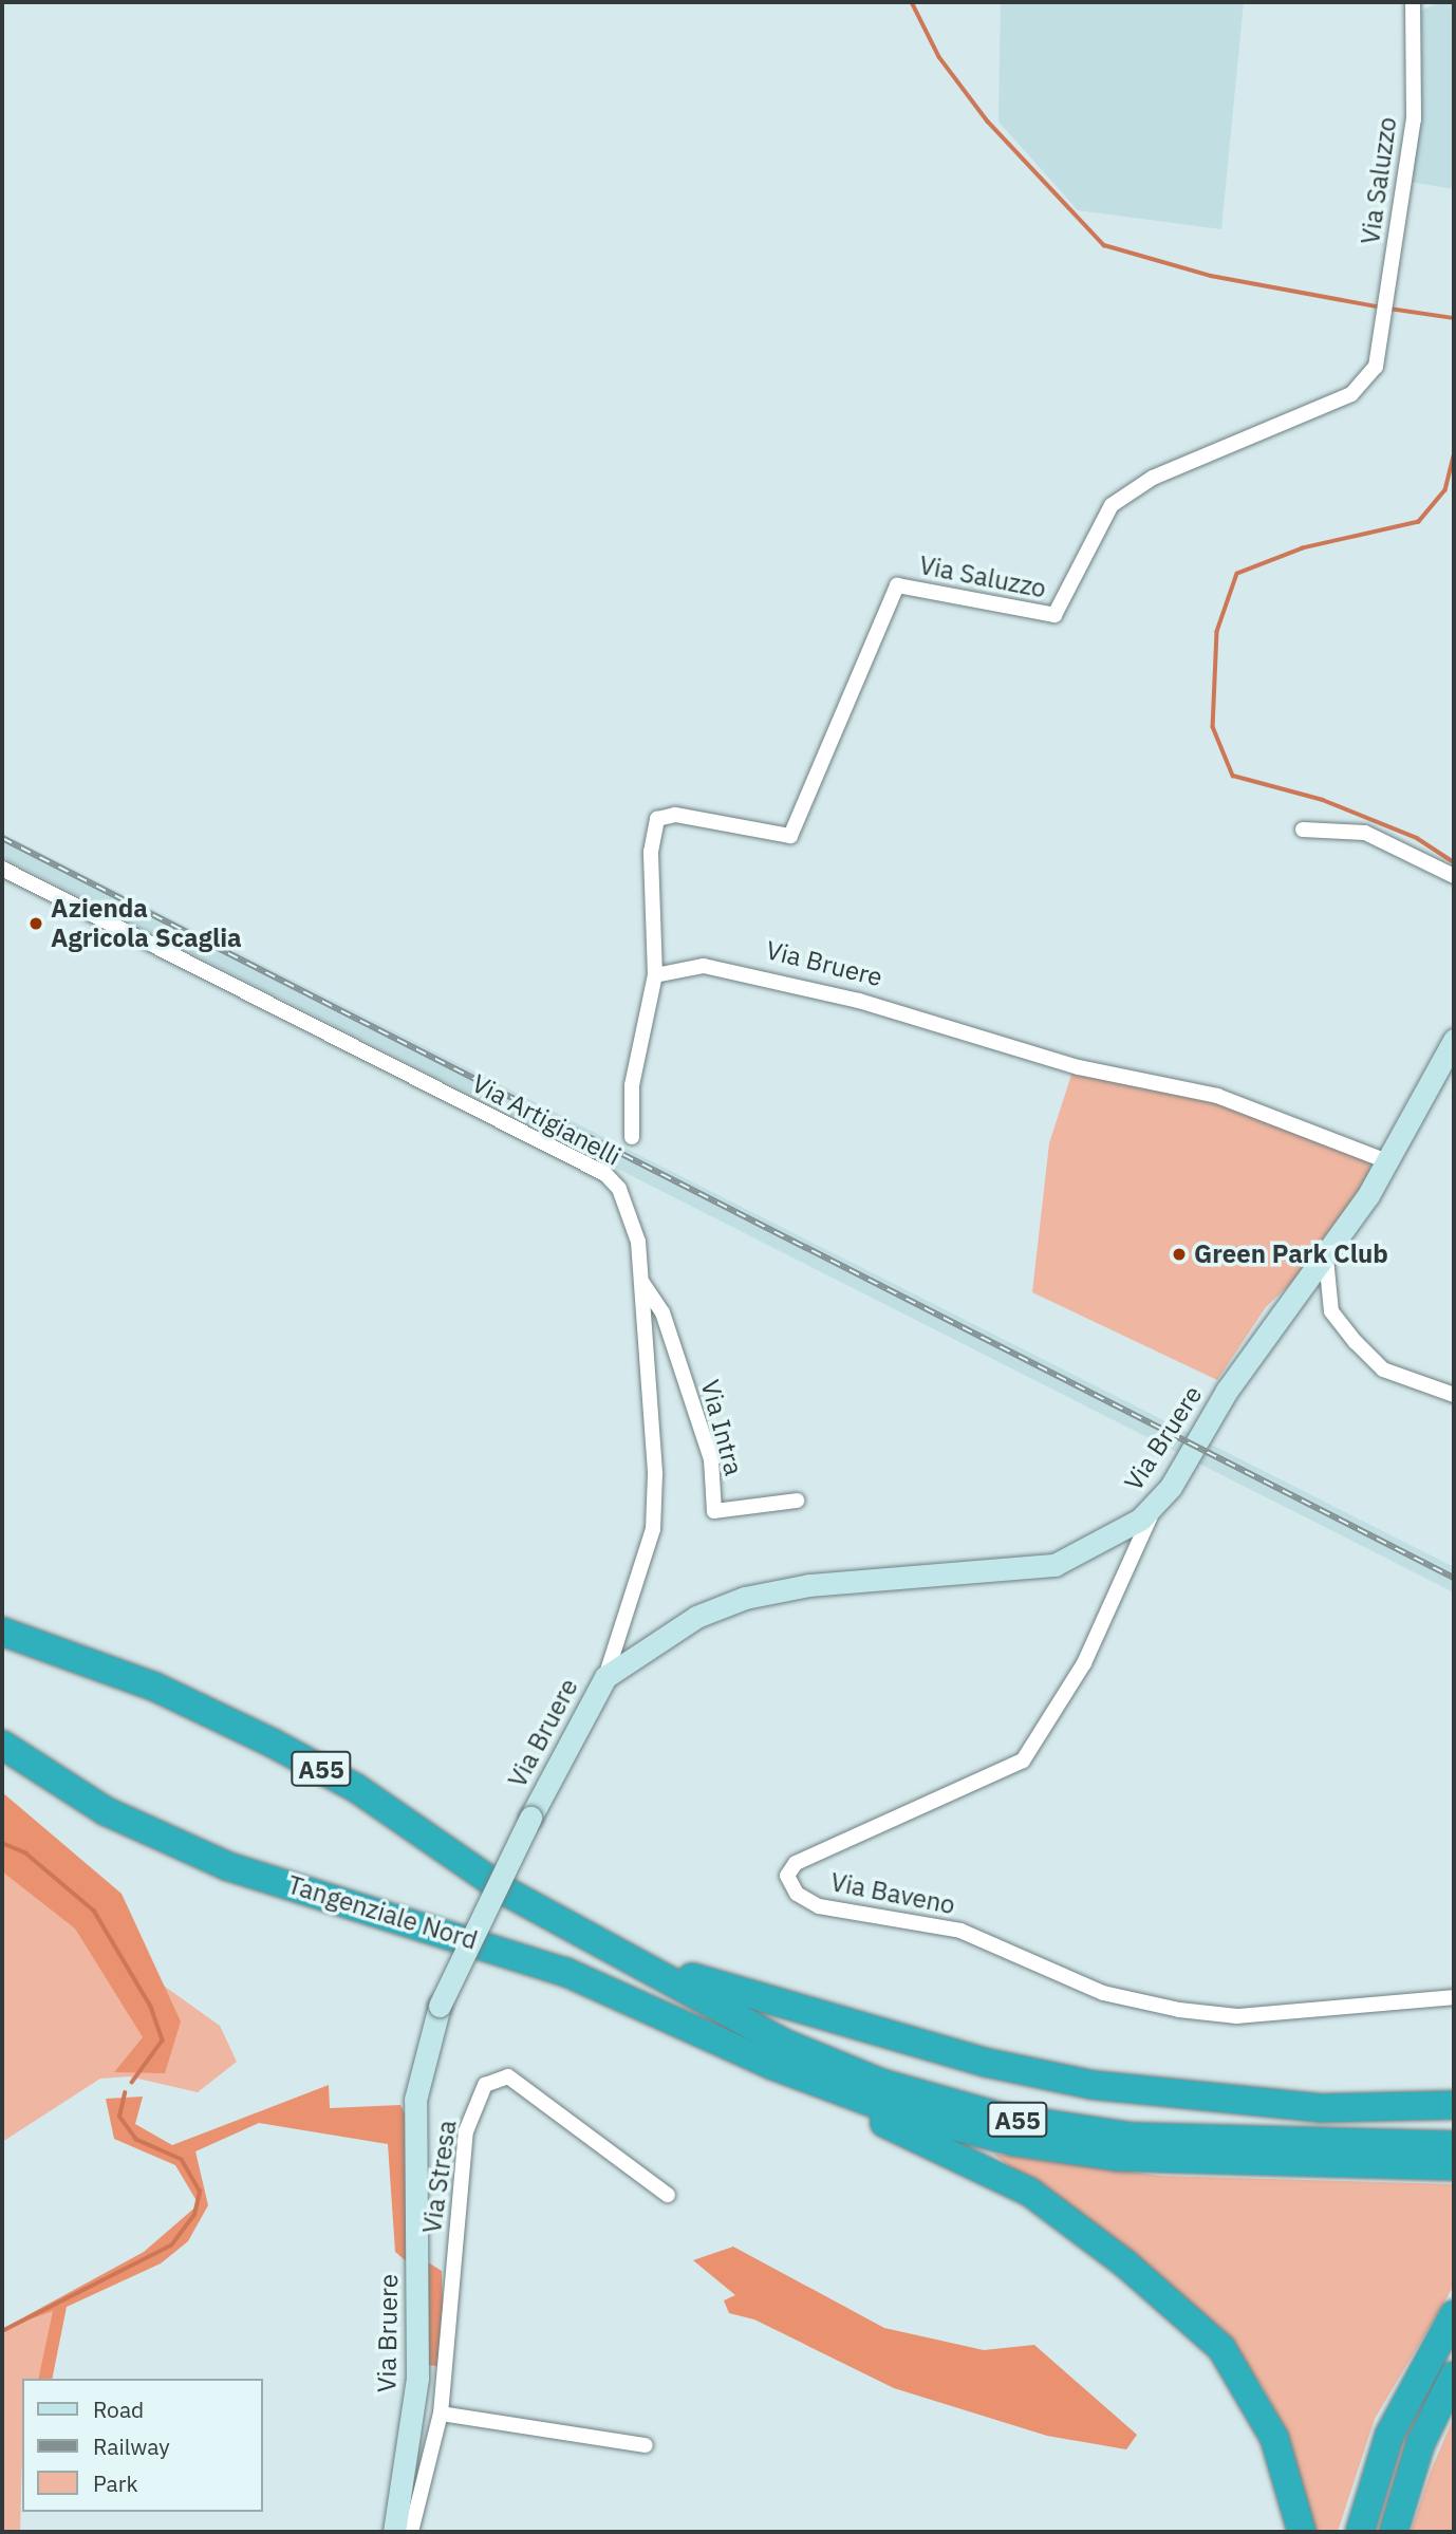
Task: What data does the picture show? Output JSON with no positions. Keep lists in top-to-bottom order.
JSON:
{
  "streets": {
    "highway": ["A55", "Tangenziale Nord"],
    "street": [
      "Via Saluzzo",
      "Via Bruere",
      "Via Artigianelli",
      "Via Intra",
      "Via Baveno",
      "Via Stresa"
    ]
  },
  "crossings": [
    ["Via Saluzzo", "Via Bruere"],
    ["Via Bruere", "Via Artigianelli"],
    ["Via Bruere", "Via Baveno"],
    ["Via Artigianelli", "Via Intra"],
    ["A55", "Tangenziale Nord"]
  ],
  "places": ["Azienda Agricola Scaglia", "Green Park Club"],
  "legend": ["Road", "Railway", "Park"]
}
